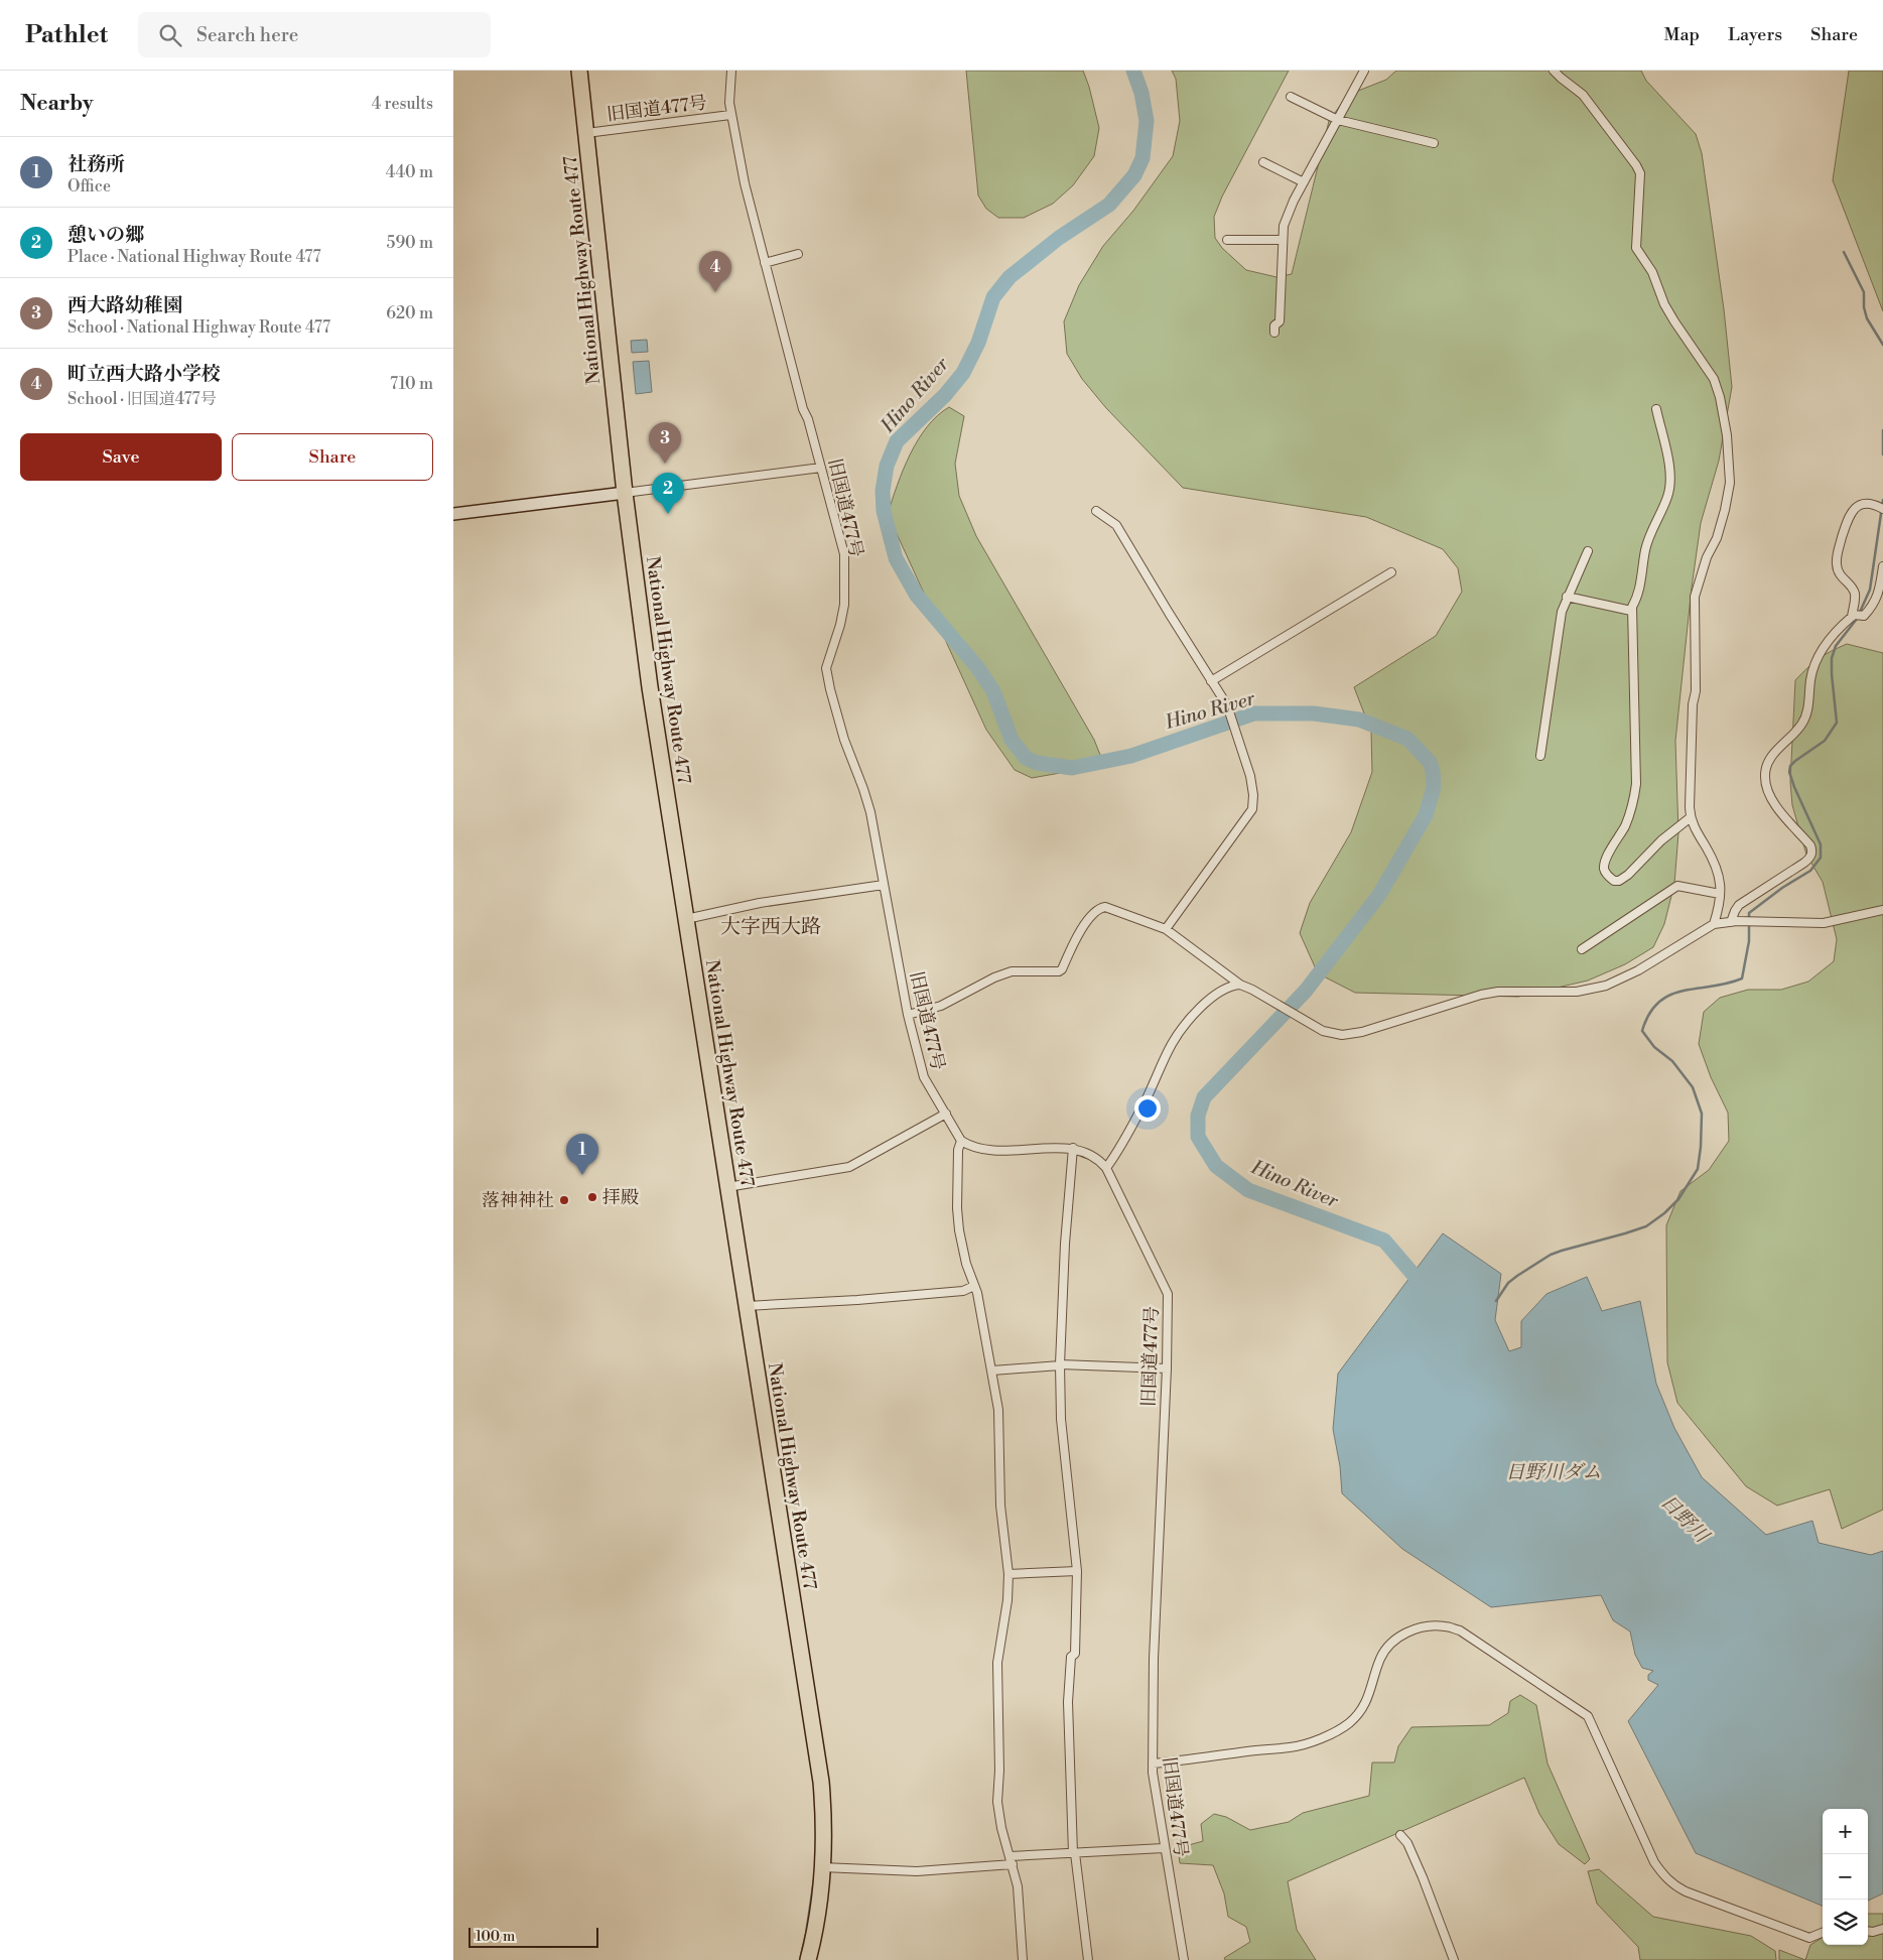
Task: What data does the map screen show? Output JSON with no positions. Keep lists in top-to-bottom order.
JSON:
{
  "streets": {
    "highway": ["National Highway Route 477"],
    "street": ["旧国道477号"]
  },
  "crossings": [
    ["旧国道477号", "National Highway Route 477"]
  ],
  "districts": ["大字西大路"],
  "water": ["Hino River", "日野川ダム", "日野川"],
  "places": ["拝殿", "落神神社"],
  "scale_bar": "100 m",
  "page": {
    "header": "Pathlet",
    "search": "Search here",
    "nav": ["Map", "Layers", "Share"],
    "heading": ["Nearby", "4 results"],
    "list": [
      {
        "mark": "1",
        "name": "社務所",
        "note": "Office",
        "value": "440 m"
      },
      {
        "mark": "2",
        "name": "憩いの郷",
        "note": "Place · National Highway Route 477",
        "value": "590 m"
      },
      {
        "mark": "3",
        "name": "西大路幼稚園",
        "note": "School · National Highway Route 477",
        "value": "620 m"
      },
      {
        "mark": "4",
        "name": "町立西大路小学校",
        "note": "School · 旧国道477号",
        "value": "710 m"
      }
    ],
    "pins": [
      "4",
      "3",
      "2",
      "1"
    ],
    "buttons": ["Save", "Share"],
    "map_buttons": ["+", "−"],
    "scale": "100 m"
  }
}
